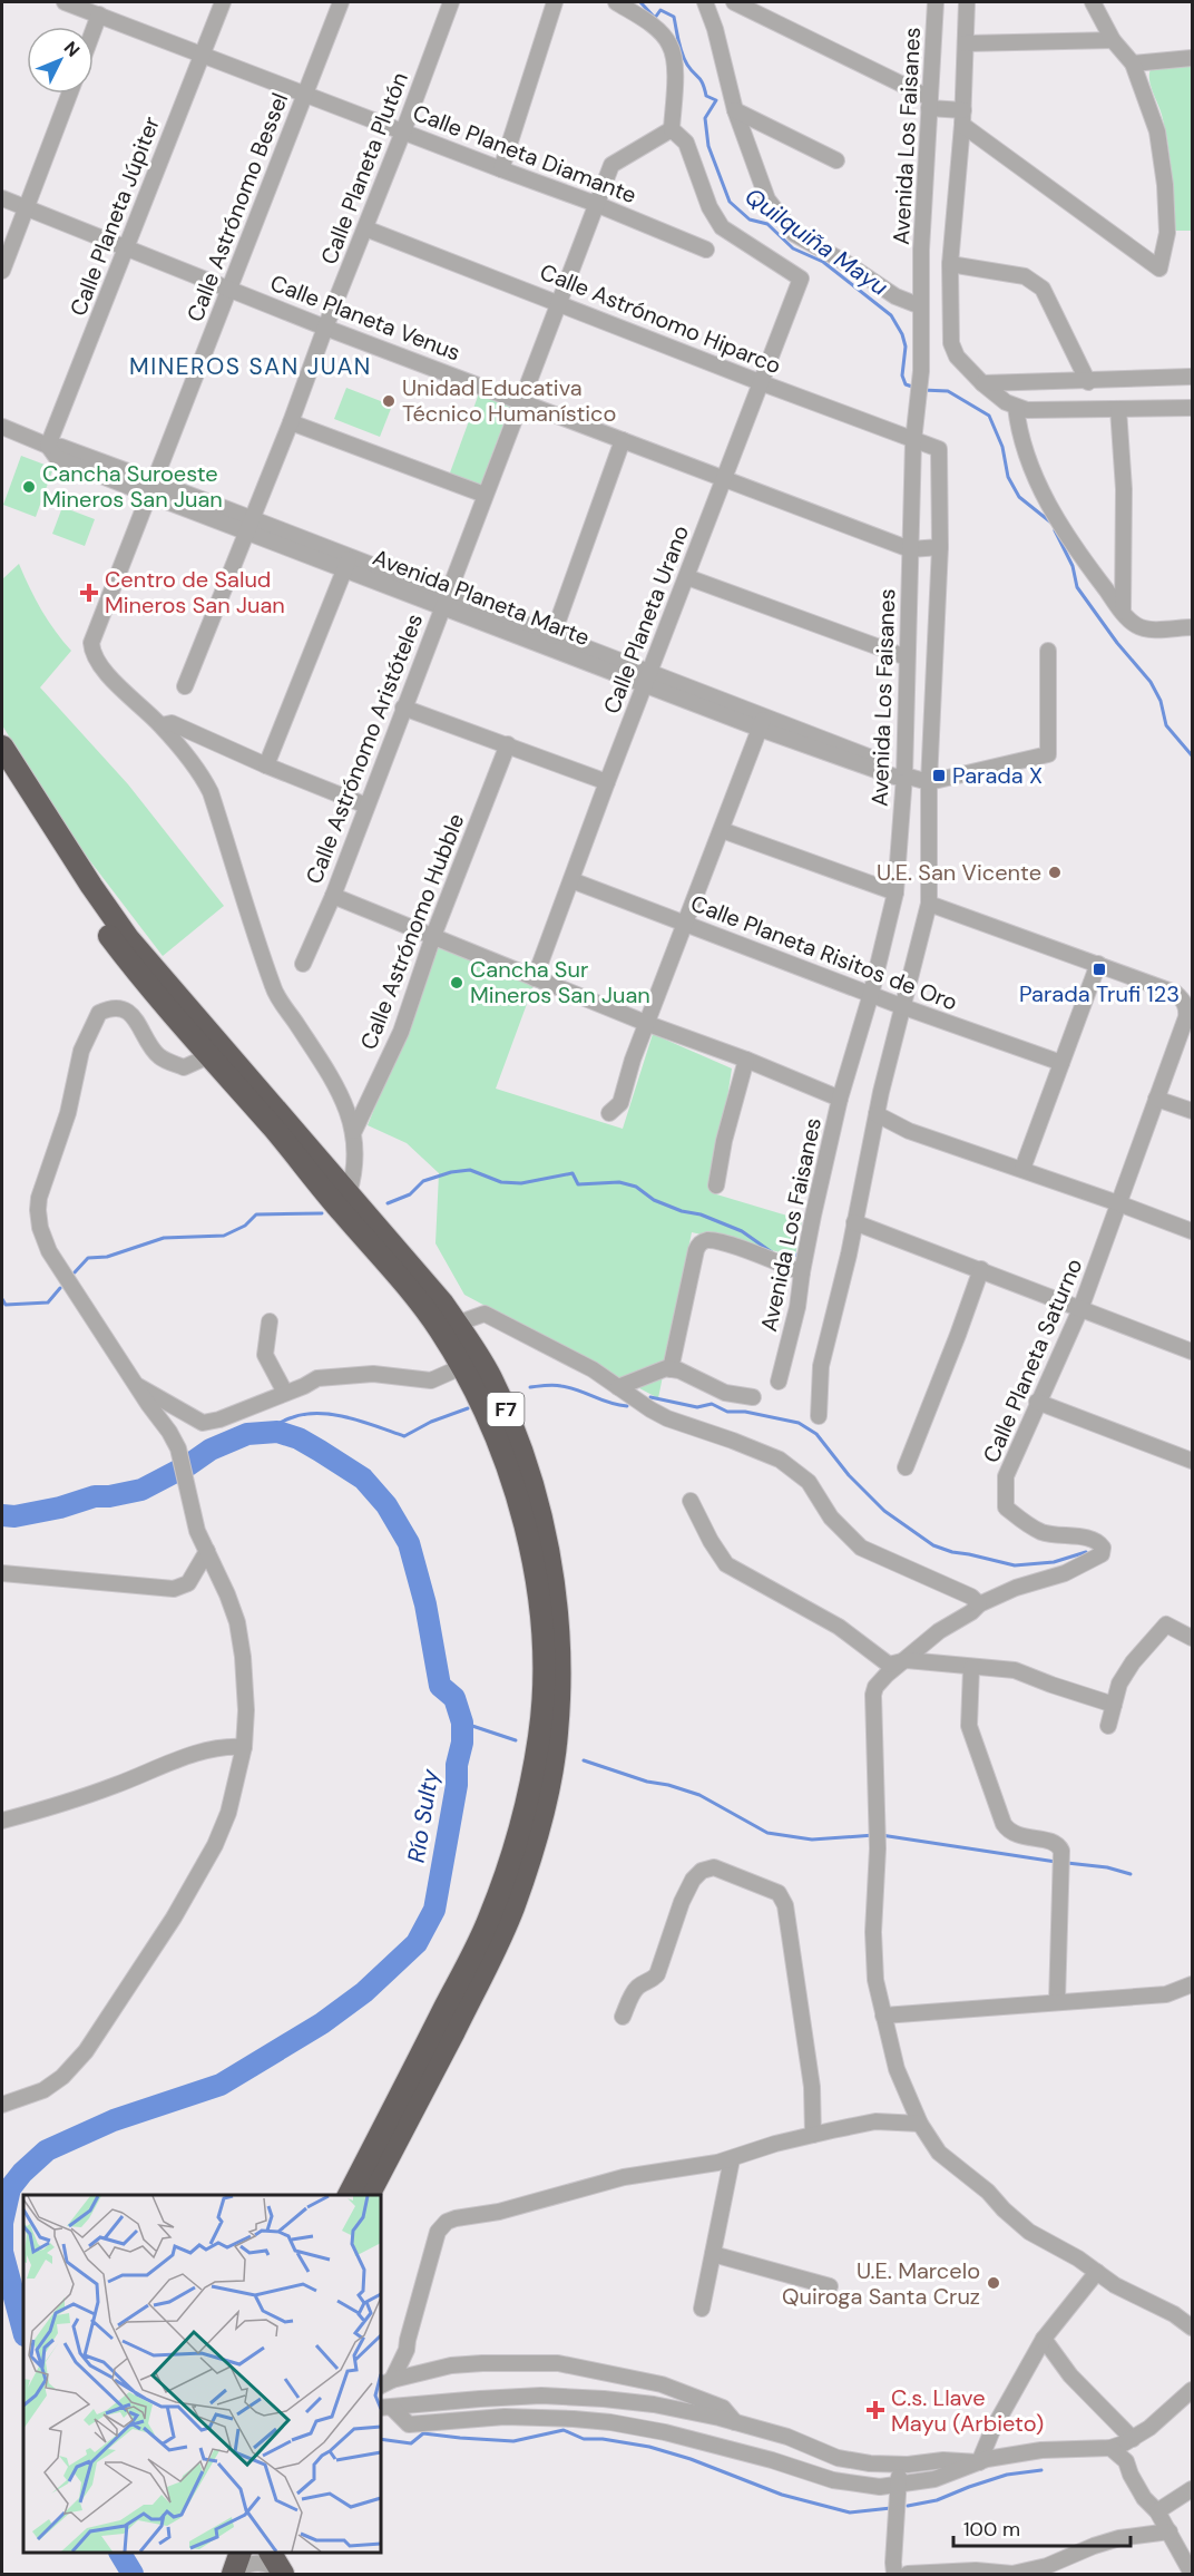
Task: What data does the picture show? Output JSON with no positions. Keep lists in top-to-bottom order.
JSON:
{
  "streets": {
    "highway": ["F7"],
    "street": [
      "Avenida Los Faisanes",
      "Calle Planeta Diamante",
      "Calle Planeta Plutón",
      "Calle Astrónomo Bessel",
      "Calle Planeta Júpiter",
      "Calle Planeta Venus",
      "Calle Astrónomo Hiparco",
      "Avenida Planeta Marte",
      "Calle Planeta Urano",
      "Calle Astrónomo Aristóteles",
      "Calle Astrónomo Hubble",
      "Calle Planeta Risitos de Oro",
      "Calle Planeta Saturno"
    ]
  },
  "crossings": [
    ["Avenida Los Faisanes", "Calle Planeta Venus"],
    ["Avenida Los Faisanes", "Calle Astrónomo Hiparco"],
    ["Avenida Los Faisanes", "Avenida Planeta Marte"],
    ["Avenida Los Faisanes", "Calle Planeta Risitos de Oro"],
    ["Calle Planeta Diamante", "Calle Planeta Plutón"],
    ["Calle Planeta Diamante", "Calle Astrónomo Bessel"],
    ["Calle Planeta Diamante", "Calle Planeta Júpiter"],
    ["Calle Planeta Diamante", "Calle Astrónomo Aristóteles"],
    ["Calle Planeta Plutón", "Calle Planeta Venus"],
    ["Calle Planeta Plutón", "Calle Astrónomo Hiparco"],
    ["Calle Planeta Plutón", "Avenida Planeta Marte"],
    ["Calle Astrónomo Bessel", "Calle Planeta Venus"],
    ["Calle Astrónomo Bessel", "Avenida Planeta Marte"],
    ["Calle Planeta Júpiter", "Calle Planeta Venus"],
    ["Calle Planeta Júpiter", "Avenida Planeta Marte"],
    ["Calle Planeta Venus", "Calle Astrónomo Hiparco"],
    ["Calle Planeta Venus", "Calle Planeta Urano"],
    ["Calle Planeta Venus", "Calle Astrónomo Aristóteles"],
    ["Calle Astrónomo Hiparco", "Calle Planeta Urano"],
    ["Calle Astrónomo Hiparco", "Calle Astrónomo Aristóteles"],
    ["Avenida Planeta Marte", "Calle Planeta Urano"],
    ["Avenida Planeta Marte", "Calle Astrónomo Aristóteles"],
    ["Calle Planeta Urano", "Calle Astrónomo Aristóteles"],
    ["Calle Planeta Urano", "Calle Planeta Risitos de Oro"]
  ],
  "districts": ["MINEROS SAN JUAN"],
  "water": ["Quilquiña Mayu", "Río Sulty"],
  "places": {
    "other": [
      "Unidad Educativa Técnico Humanístico",
      "Cancha Suroeste Mineros San Juan",
      "U.E. San Vicente",
      "Cancha Sur Mineros San Juan",
      "U.E. Marcelo Quiroga Santa Cruz"
    ],
    "health": ["Centro de Salud Mineros San Juan", "C.s. Llave Mayu (Arbieto)"],
    "transit": ["Parada X", "Parada Trufi 123"]
  },
  "scale_bar": "100 m",
  "north": "top right"
}
